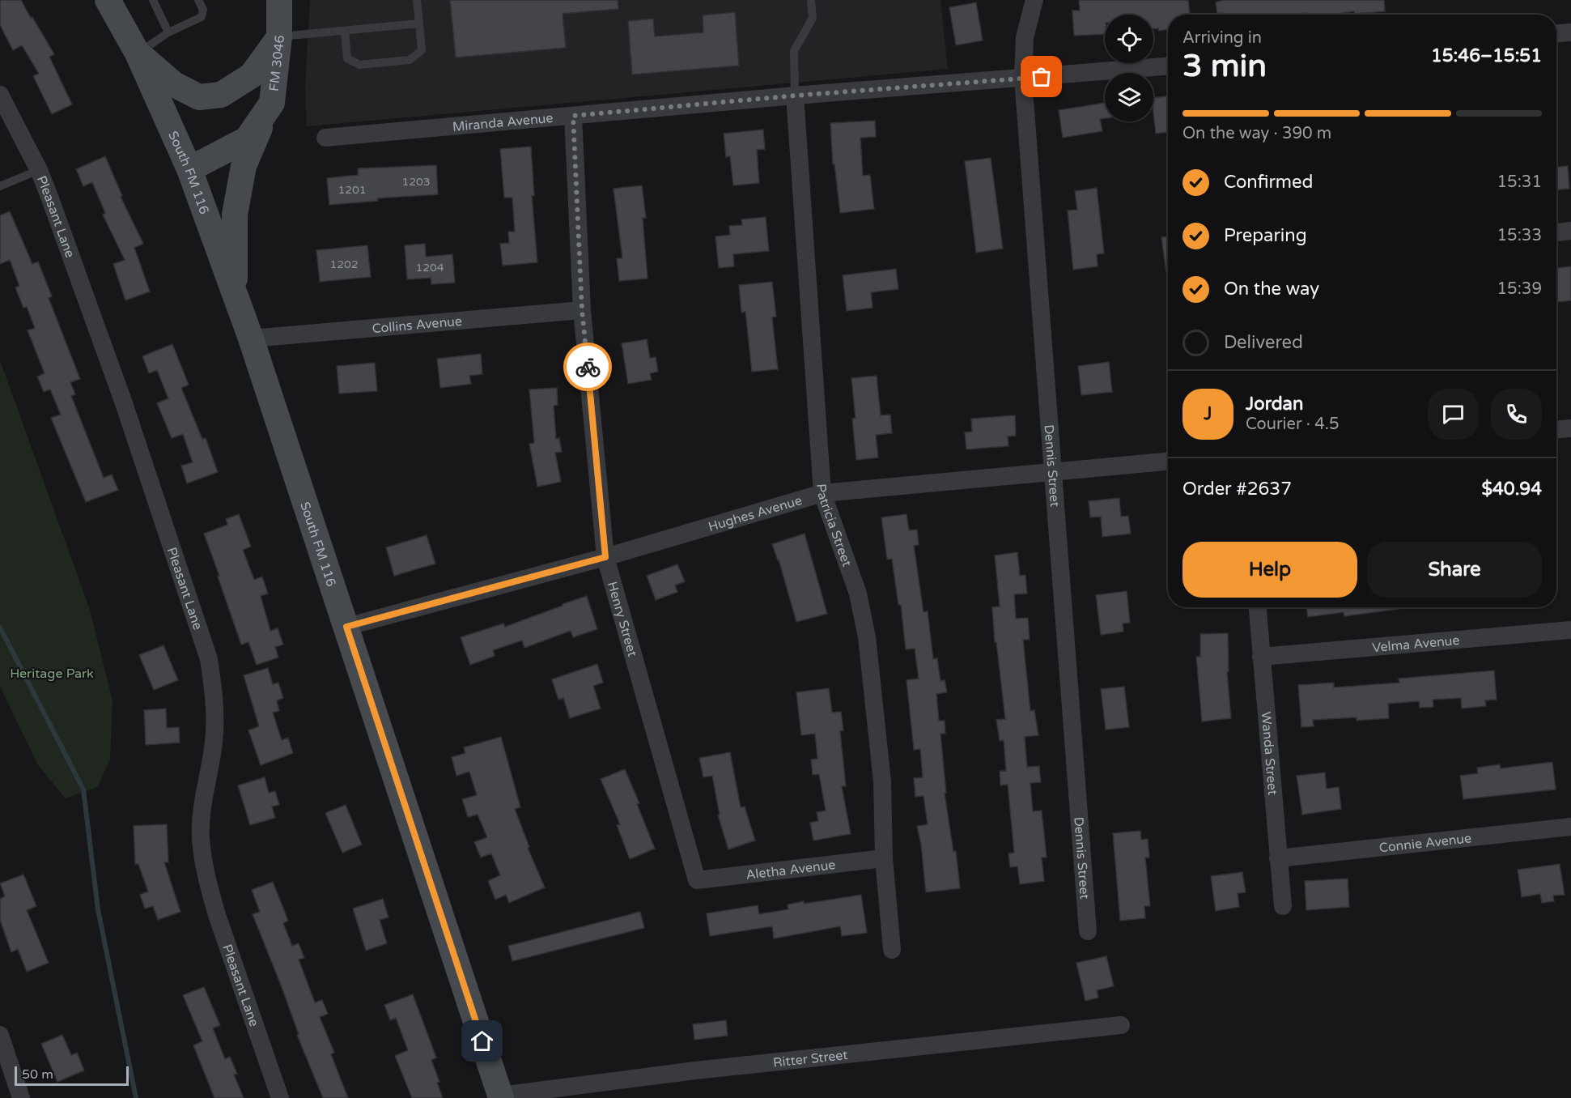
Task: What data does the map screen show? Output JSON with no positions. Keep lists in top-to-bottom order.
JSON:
{
  "streets": {
    "main road": ["FM 3046", "South FM 116"],
    "street": [
      "Miranda Avenue",
      "Pleasant Lane",
      "Collins Avenue",
      "Dennis Street",
      "Hughes Avenue",
      "Patricia Street",
      "Henry Street",
      "Velma Avenue",
      "Wanda Street",
      "Connie Avenue",
      "Aletha Avenue",
      "Ritter Street"
    ]
  },
  "crossings": [
    ["FM 3046", "South FM 116"],
    ["Miranda Avenue", "Dennis Street"],
    ["Miranda Avenue", "Patricia Street"],
    ["Miranda Avenue", "Henry Street"],
    ["South FM 116", "Collins Avenue"],
    ["South FM 116", "Hughes Avenue"],
    ["South FM 116", "Ritter Street"],
    ["Collins Avenue", "Henry Street"],
    ["Dennis Street", "Hughes Avenue"],
    ["Hughes Avenue", "Patricia Street"],
    ["Hughes Avenue", "Henry Street"],
    ["Patricia Street", "Aletha Avenue"],
    ["Henry Street", "Aletha Avenue"],
    ["Velma Avenue", "Wanda Street"],
    ["Wanda Street", "Connie Avenue"]
  ],
  "parks": ["Heritage Park"],
  "house_numbers": [
    "1203",
    "1201",
    "1202",
    "1204"
  ],
  "scale_bar": "50 m",
  "page": {
    "heading": ["3 min", "Arriving in", "15:46–15:51"],
    "panel": [
      "Jordan",
      "Courier · 4.5",
      "Order #2637",
      "$40.94"
    ],
    "bar": "On the way · 390 m",
    "list": [
      ["Confirmed", "15:31"],
      ["Preparing", "15:33"],
      ["On the way", "15:39"],
      "Delivered"
    ],
    "round": "J",
    "buttons": ["Help", "Share"],
    "scale": "50 m"
  }
}
